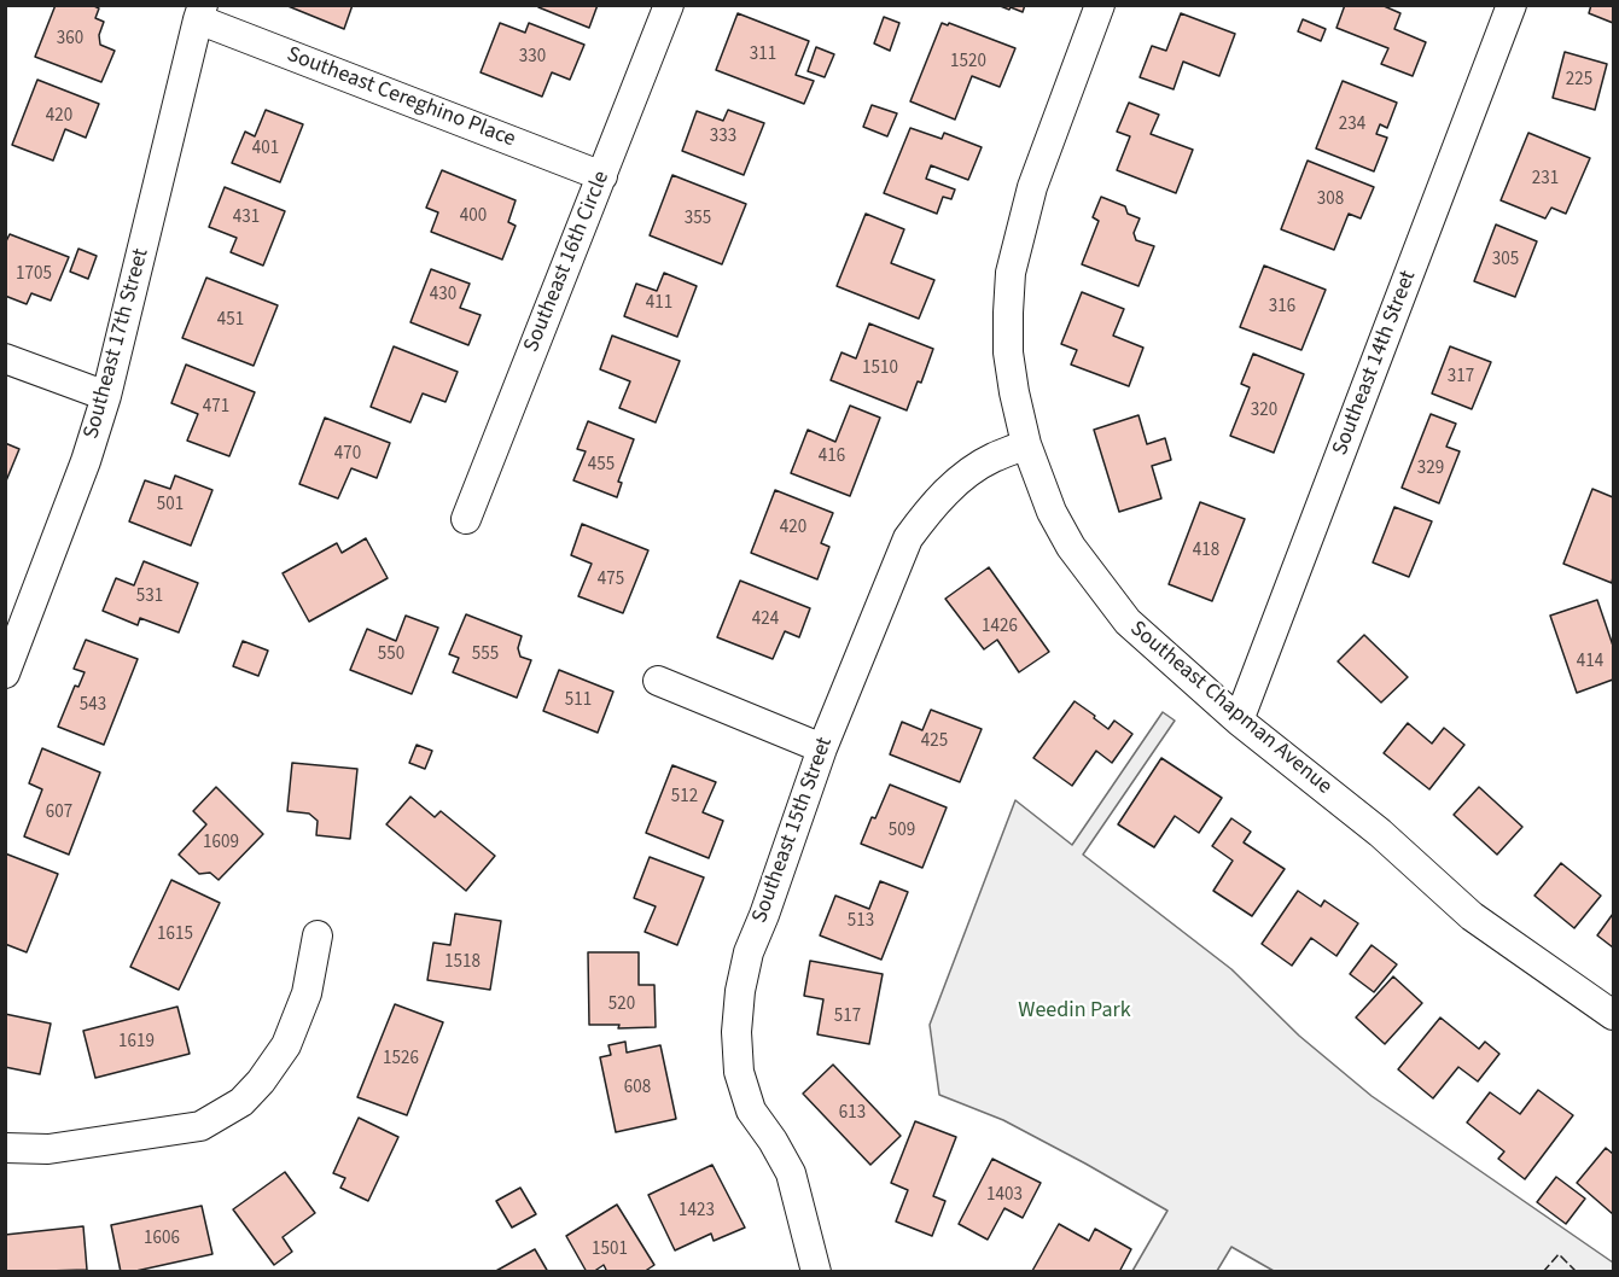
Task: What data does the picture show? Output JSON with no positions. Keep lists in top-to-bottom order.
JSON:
{
  "streets": {
    "street": [
      "Southeast Cereghino Place",
      "Southeast 16th Circle",
      "Southeast 17th Street",
      "Southeast 14th Street",
      "Southeast Chapman Avenue",
      "Southeast 15th Street"
    ]
  },
  "crossings": [
    ["Southeast Cereghino Place", "Southeast 16th Circle"],
    ["Southeast Cereghino Place", "Southeast 17th Street"],
    ["Southeast 14th Street", "Southeast Chapman Avenue"],
    ["Southeast Chapman Avenue", "Southeast 15th Street"]
  ],
  "parks": ["Weedin Park"],
  "house_numbers": [
    "360",
    "311",
    "330",
    "1520",
    "225",
    "420",
    "234",
    "333",
    "401",
    "231",
    "308",
    "400",
    "431",
    "355",
    "305",
    "1705",
    "430",
    "411",
    "316",
    "451",
    "1510",
    "317",
    "471",
    "320",
    "470",
    "416",
    "455",
    "329",
    "501",
    "420",
    "418",
    "475",
    "531",
    "424",
    "1426",
    "550",
    "555",
    "414",
    "511",
    "543",
    "425",
    "512",
    "607",
    "509",
    "1609",
    "513",
    "1615",
    "1518",
    "520",
    "517",
    "1619",
    "1526",
    "608",
    "613",
    "1403",
    "1423",
    "1606",
    "1501"
  ]
}
